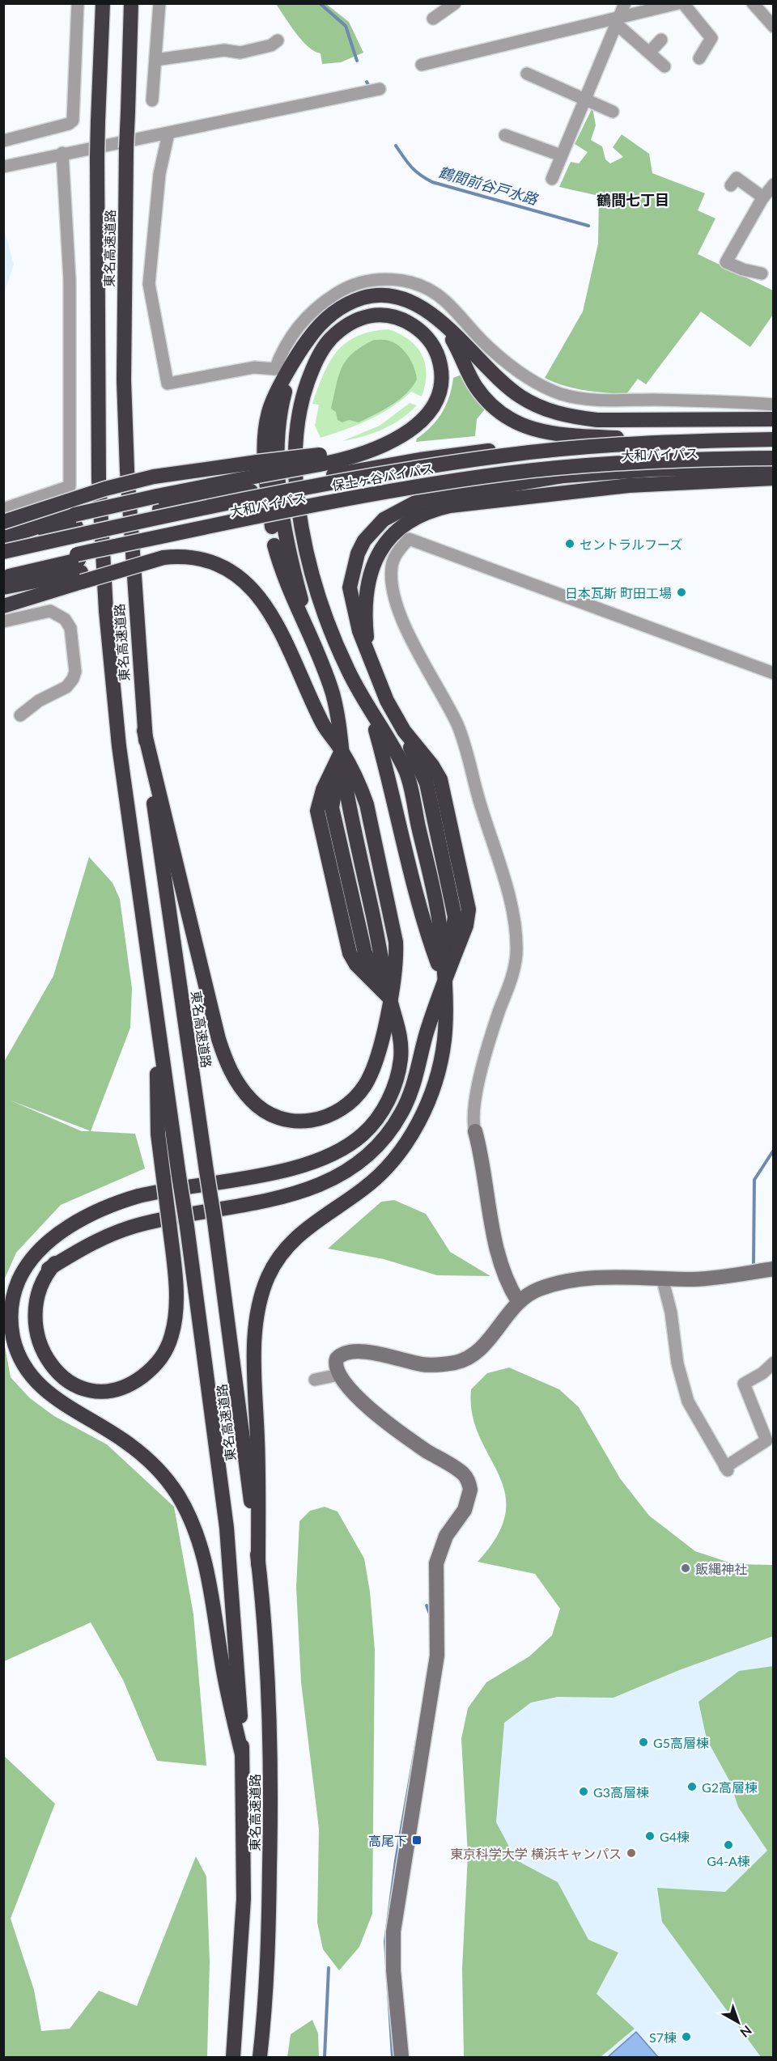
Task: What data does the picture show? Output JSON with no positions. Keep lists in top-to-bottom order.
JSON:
{
  "streets": {
    "highway": ["東名高速道路", "大和バイパス", "保土ヶ谷バイパス"]
  },
  "districts": ["鶴間七丁目"],
  "water": ["鶴間前谷戸水路"],
  "places": {
    "other": [
      "セントラルフーズ",
      "日本瓦斯 町田工場",
      "飯縄神社",
      "G5高層棟",
      "G2高層棟",
      "G3高層棟",
      "G4棟",
      "G4-A棟",
      "東京科学大学 横浜キャンパス",
      "S7棟"
    ],
    "transit": ["高尾下"]
  },
  "north": "bottom right"
}
